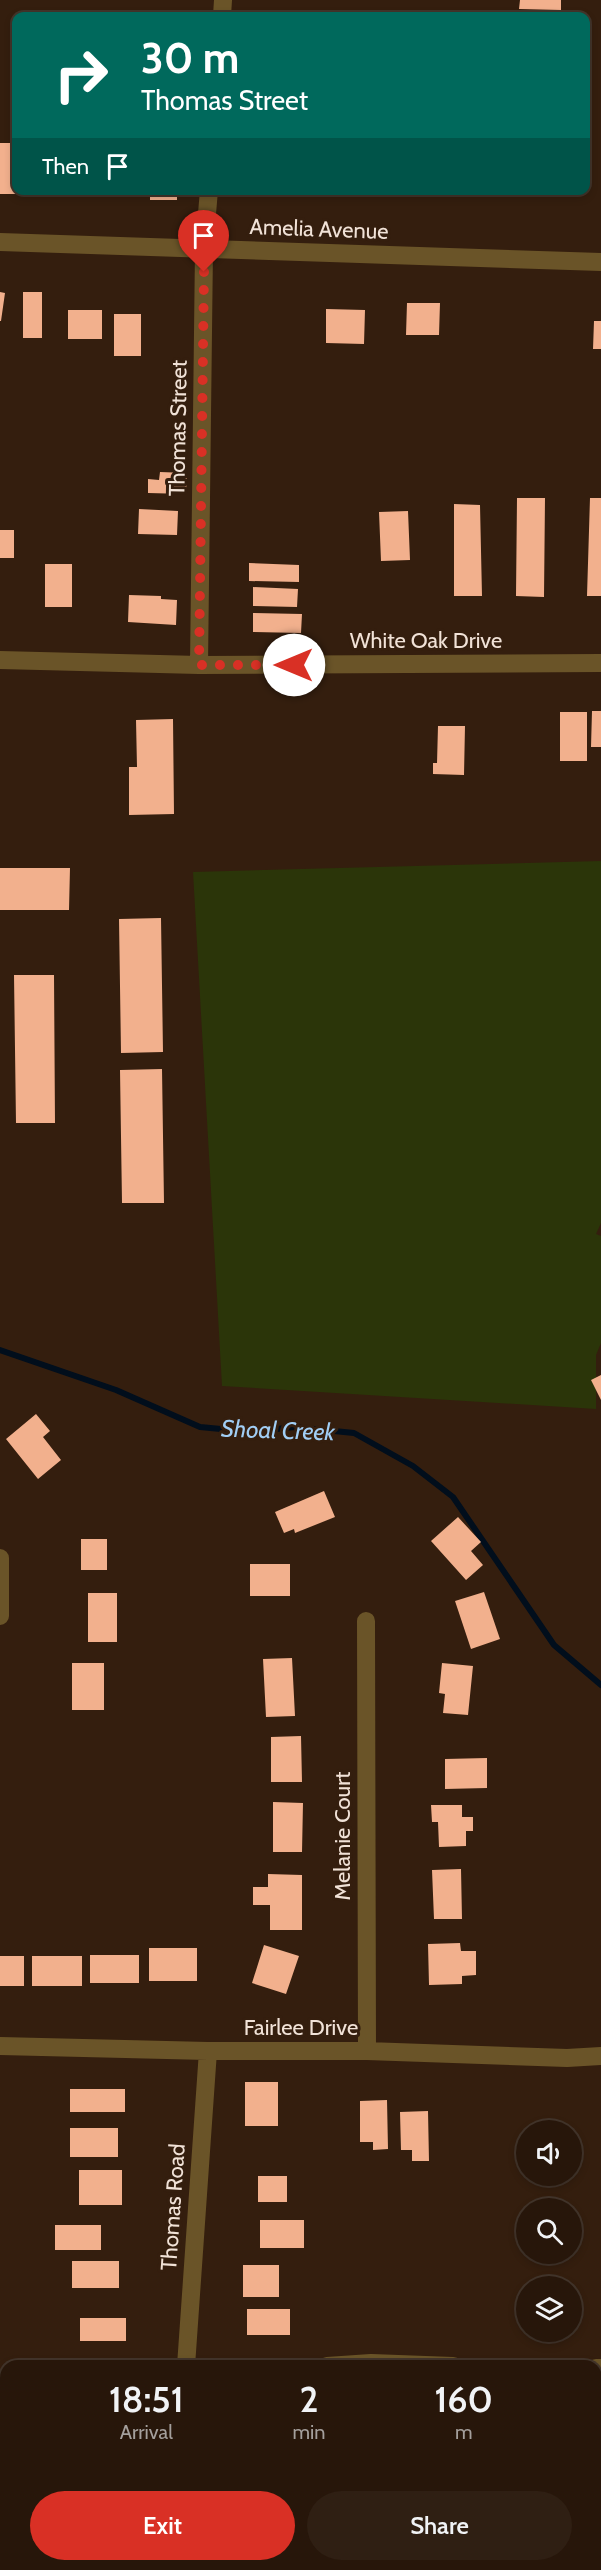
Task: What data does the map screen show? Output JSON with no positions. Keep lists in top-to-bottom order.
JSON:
{
  "streets": {
    "street": [
      "Amelia Avenue",
      "Thomas Street",
      "White Oak Drive",
      "Melanie Court",
      "Fairlee Drive",
      "Thomas Road"
    ]
  },
  "crossings": [
    ["Amelia Avenue", "Thomas Street"],
    ["Thomas Street", "White Oak Drive"],
    ["Melanie Court", "Fairlee Drive"],
    ["Fairlee Drive", "Thomas Road"]
  ],
  "water": ["Shoal Creek"],
  "page": {
    "turn": ["30 m", "Thomas Street"],
    "then": "Then",
    "eta": [
      "18:51",
      "Arrival",
      "2",
      "min",
      "160",
      "m"
    ],
    "buttons": ["Exit", "Share"]
  }
}
